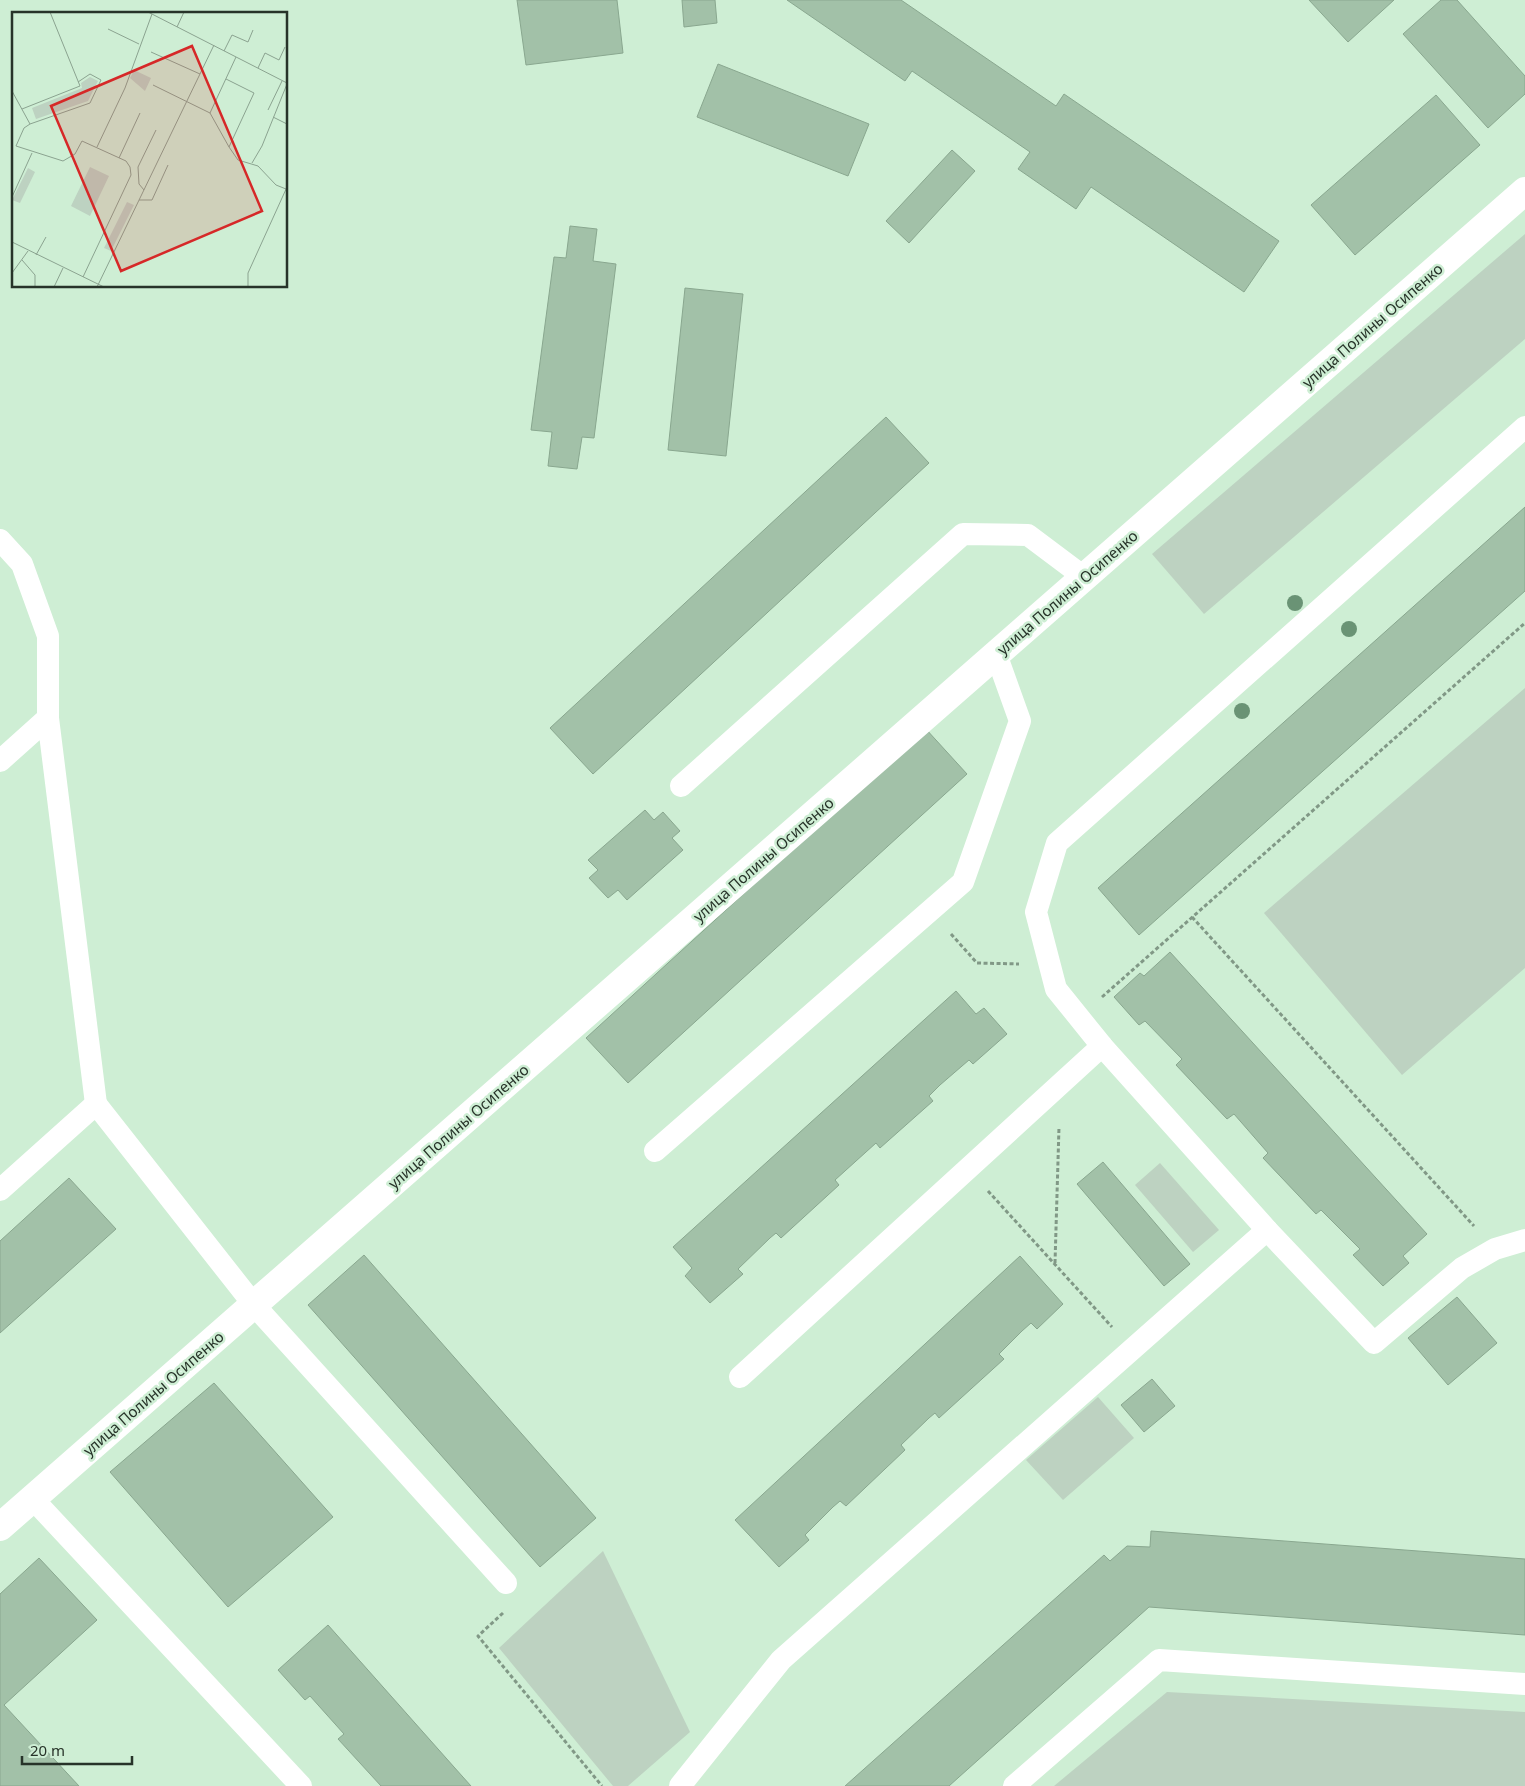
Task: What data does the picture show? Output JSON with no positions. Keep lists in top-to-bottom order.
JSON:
{
  "streets": {
    "street": ["улица Полины Осипенко"]
  },
  "scale_bar": "20 m"
}
